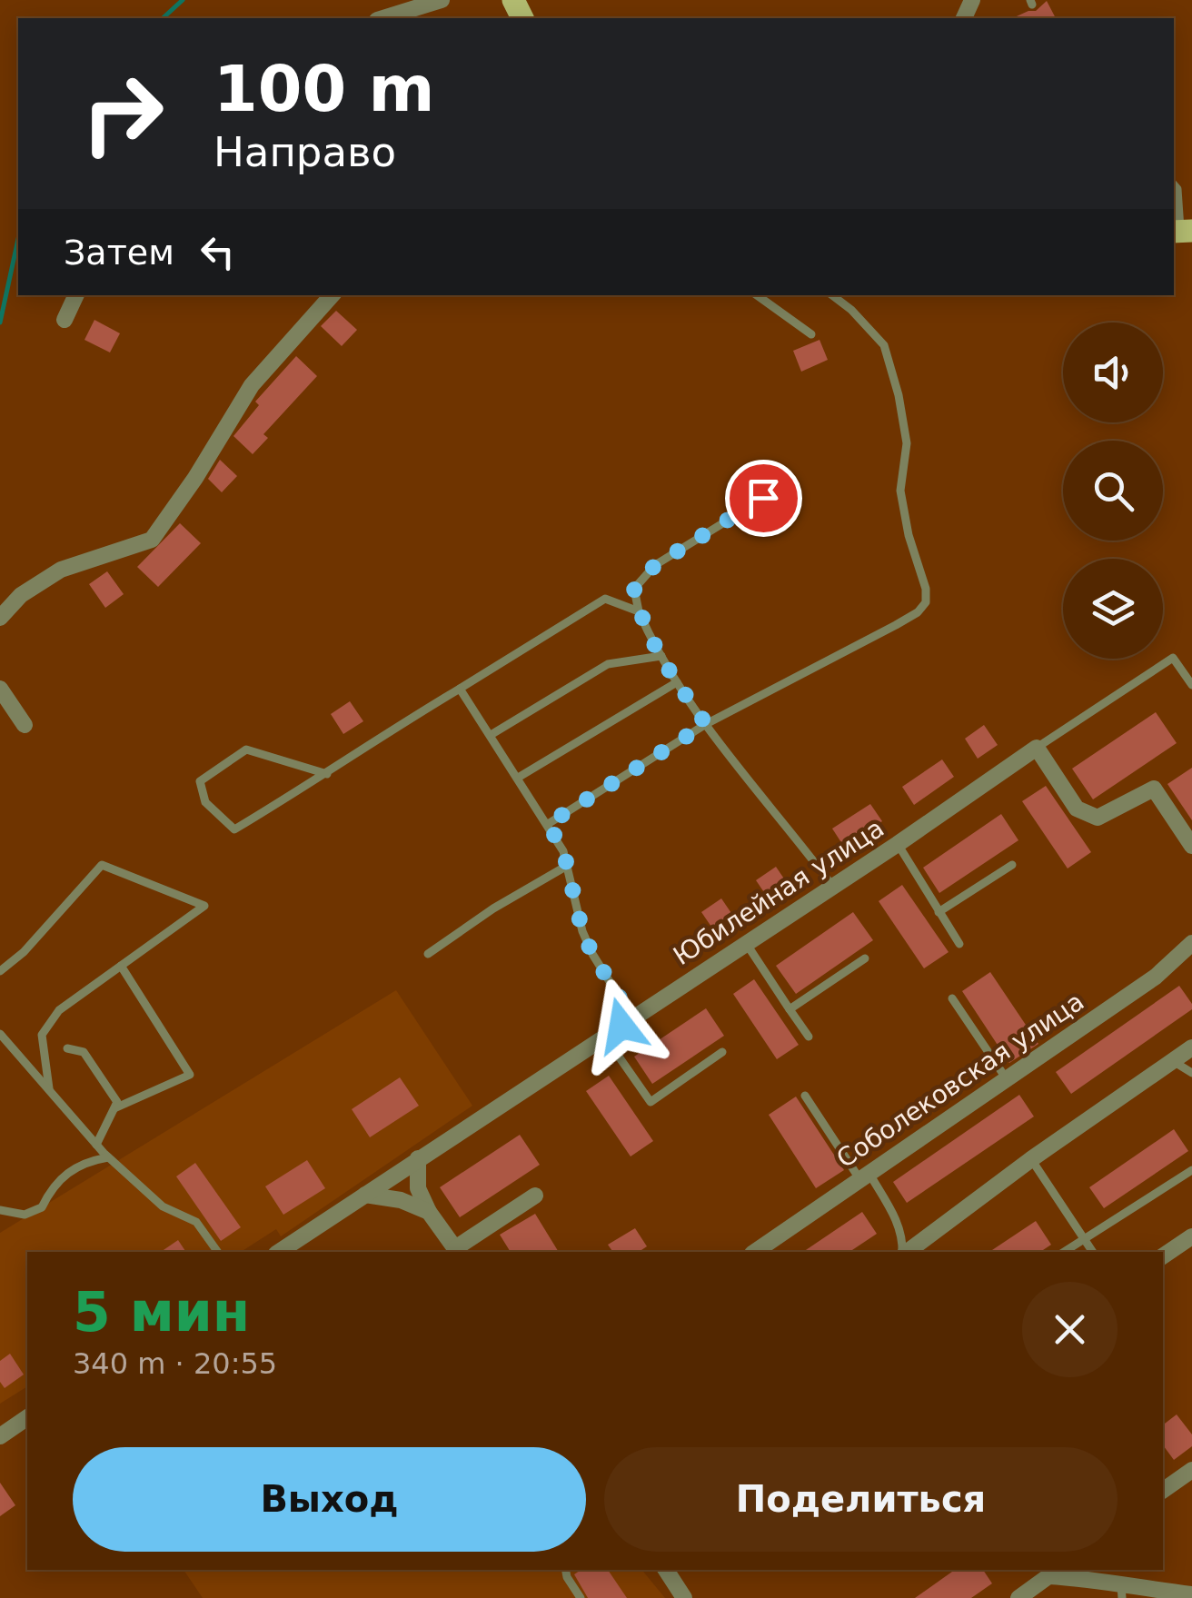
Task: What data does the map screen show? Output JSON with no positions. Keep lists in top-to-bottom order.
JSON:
{
  "streets": {
    "street": ["Юбилейная улица", "Соболековская улица"]
  },
  "page": {
    "turn": ["100 m", "Направо"],
    "then": "Затем",
    "heading": ["5 мин", "340 m · 20:55"],
    "buttons": ["Выход", "Поделиться"]
  }
}
